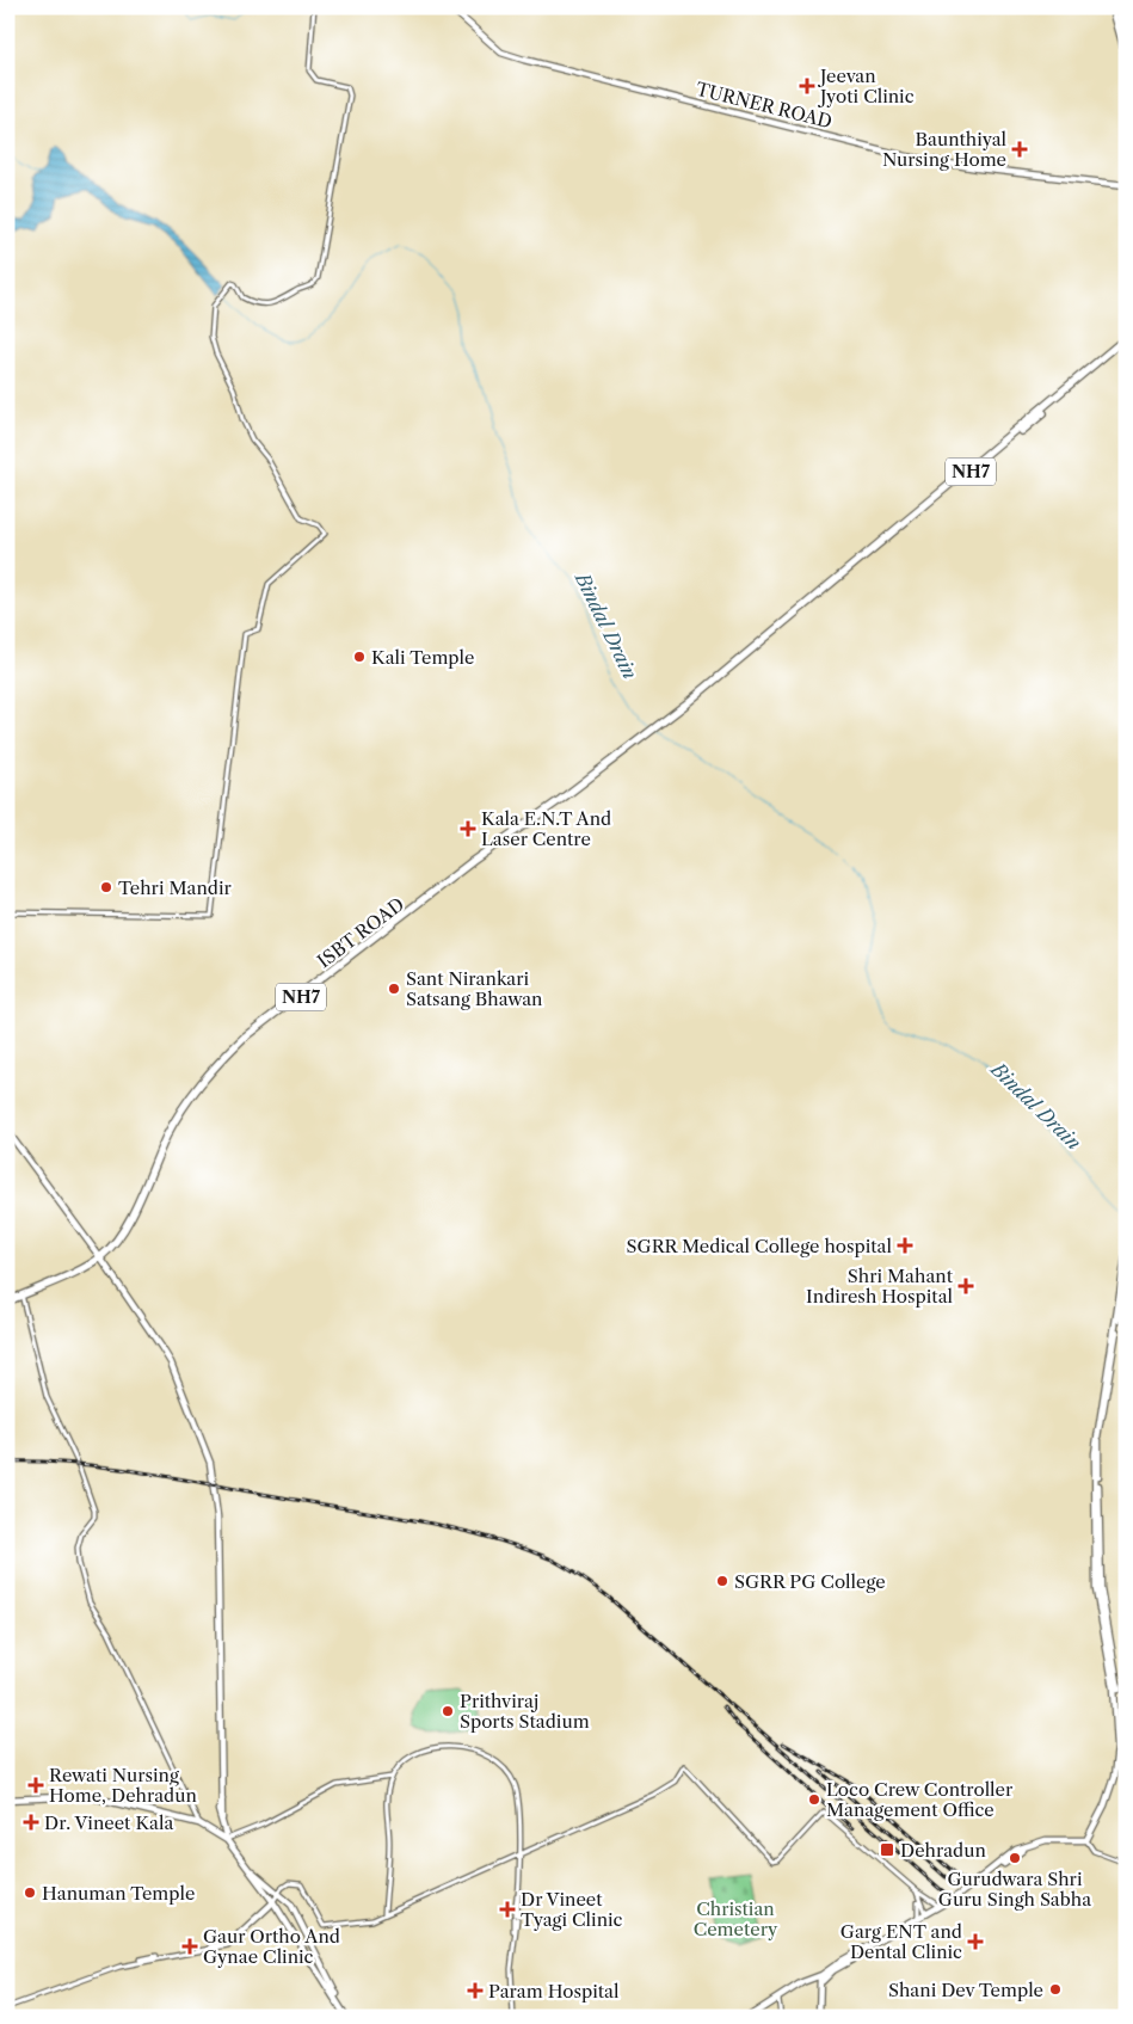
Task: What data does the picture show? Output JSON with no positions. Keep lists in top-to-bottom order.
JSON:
{
  "streets": {
    "highway": ["NH7", "ISBT ROAD"],
    "main road": ["TURNER ROAD"]
  },
  "crossings": [
    ["NH7", "ISBT ROAD"]
  ],
  "water": ["Bindal Drain"],
  "parks": ["Christian Cemetery"],
  "places": {
    "health": [
      "Jeevan Jyoti Clinic",
      "Baunthiyal Nursing Home",
      "Kala E.N.T And Laser Centre",
      "SGRR Medical College hospital",
      "Shri Mahant Indiresh Hospital",
      "Rewati Nursing Home, Dehradun",
      "Dr. Vineet Kala",
      "Dr Vineet Tyagi Clinic",
      "Garg ENT and Dental Clinic",
      "Gaur Ortho And Gynae Clinic",
      "Param Hospital"
    ],
    "other": [
      "Kali Temple",
      "Tehri Mandir",
      "Sant Nirankari Satsang Bhawan",
      "SGRR PG College",
      "Prithviraj Sports Stadium",
      "Loco Crew Controller Management Office",
      "Gurudwara Shri Guru Singh Sabha",
      "Hanuman Temple",
      "Shani Dev Temple"
    ],
    "transit": ["Dehradun"]
  }
}
